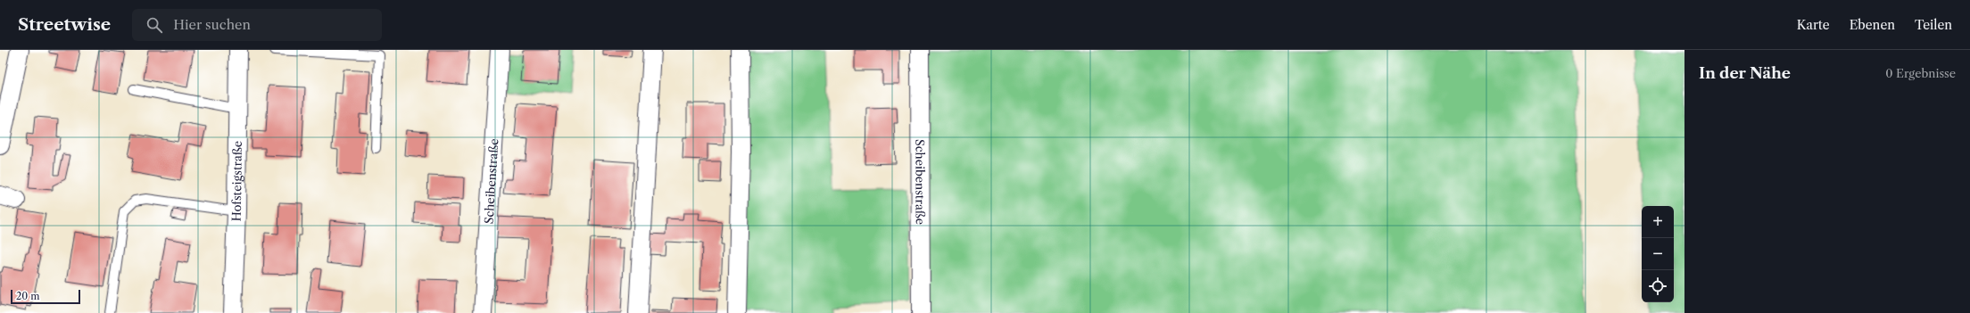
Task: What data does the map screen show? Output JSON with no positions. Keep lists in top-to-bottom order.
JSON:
{
  "streets": {
    "street": ["Scheibenstraße", "Hofsteigstraße"]
  },
  "scale_bar": "20 m",
  "page": {
    "header": "Streetwise",
    "search": "Hier suchen",
    "nav": ["Karte", "Ebenen", "Teilen"],
    "heading": ["In der Nähe", "0 Ergebnisse"],
    "map_buttons": ["+", "−"],
    "scale": "20 m"
  }
}
